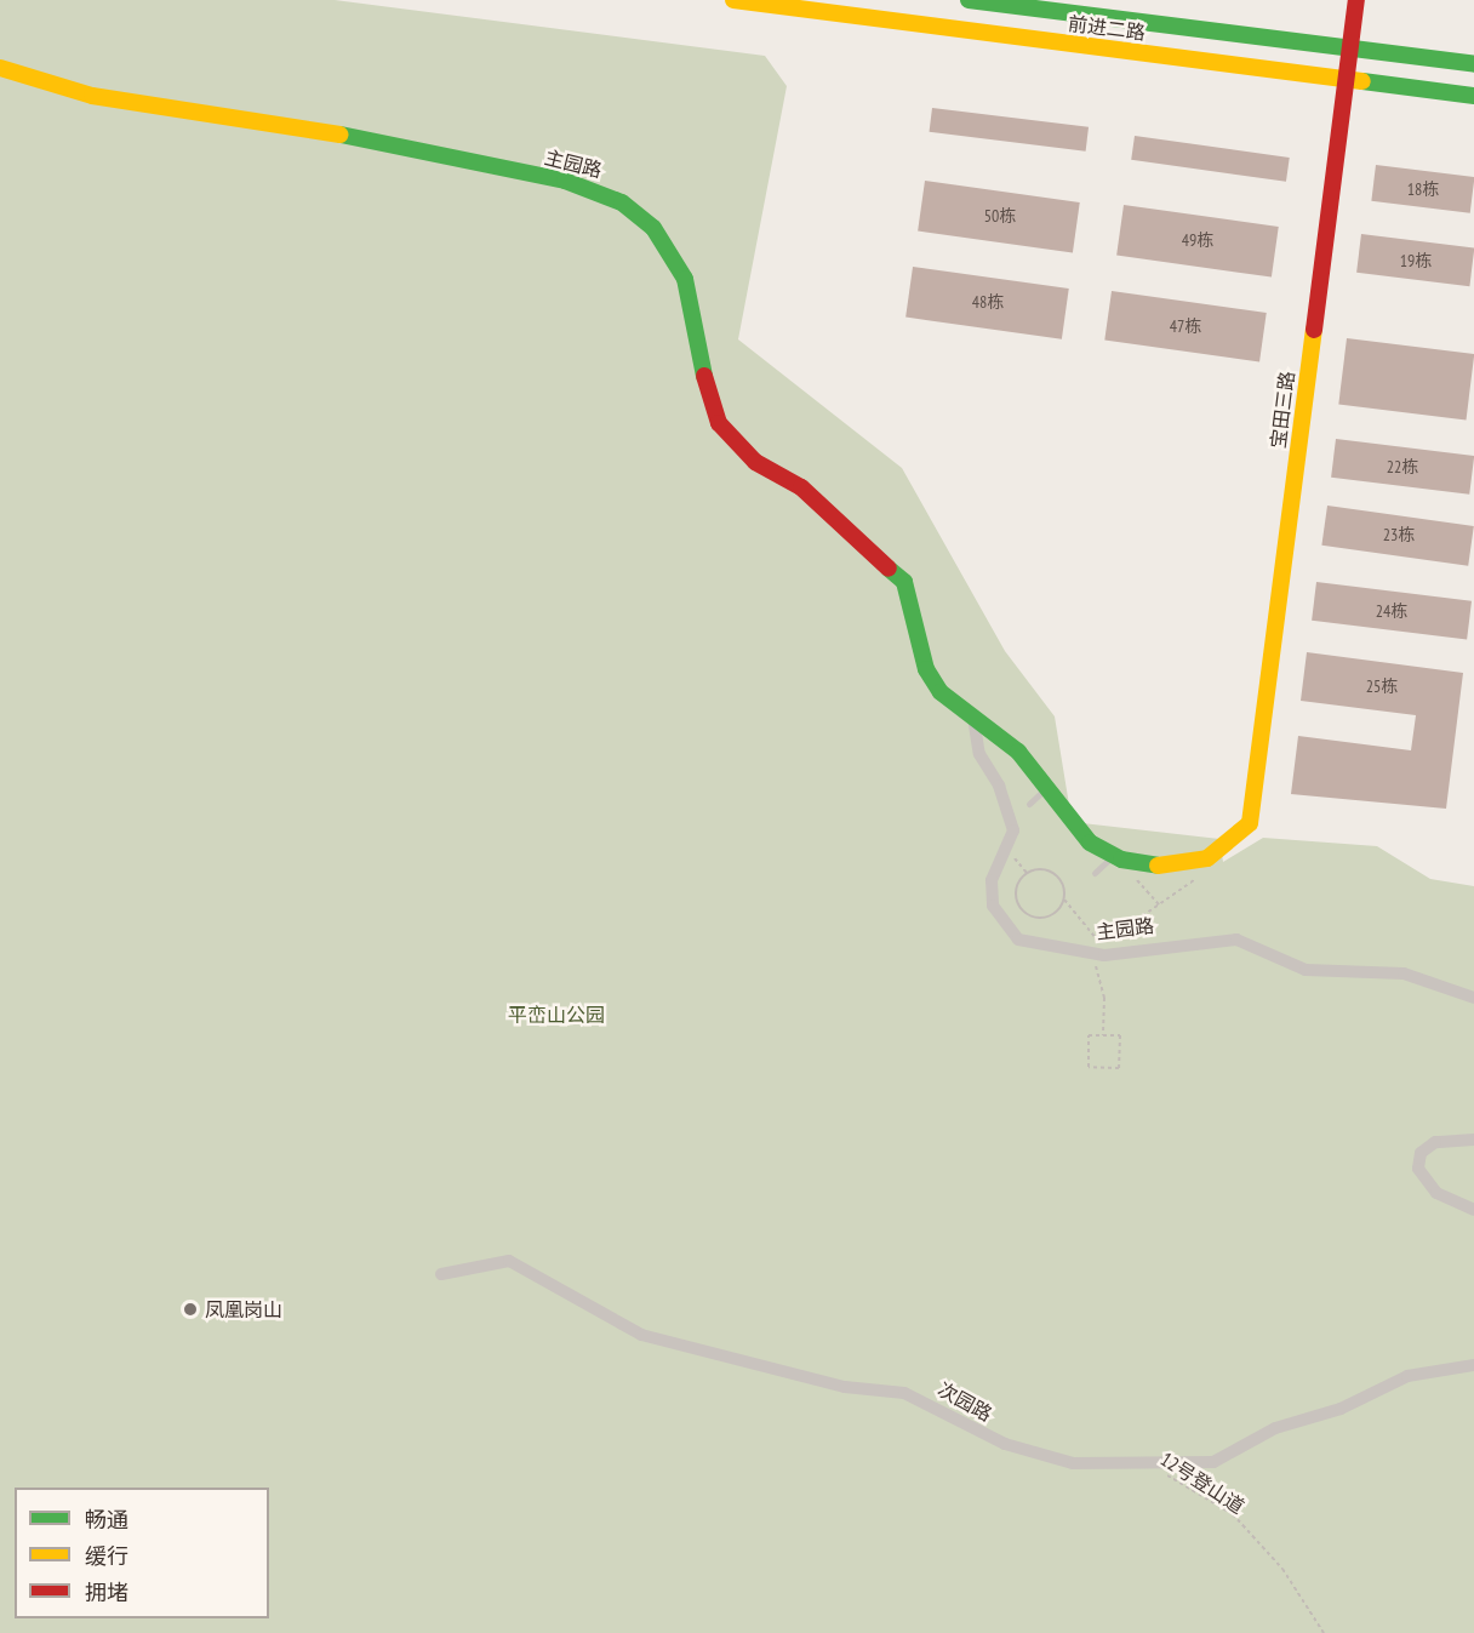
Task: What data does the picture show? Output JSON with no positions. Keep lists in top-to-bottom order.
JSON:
{
  "streets": {
    "street": [
      "前进二路",
      "主园路",
      "宝田三路",
      "次园路"
    ],
    "path": ["12号登山道"]
  },
  "crossings": [
    ["前进二路", "宝田三路"],
    ["主园路", "宝田三路"],
    ["次园路", "12号登山道"]
  ],
  "parks": ["平峦山公园"],
  "places": ["凤凰岗山"],
  "house_numbers": [
    "18栋",
    "50栋",
    "49栋",
    "19栋",
    "48栋",
    "47栋",
    "22栋",
    "23栋",
    "24栋",
    "25栋"
  ],
  "legend": ["畅通", "缓行", "拥堵"]
}
